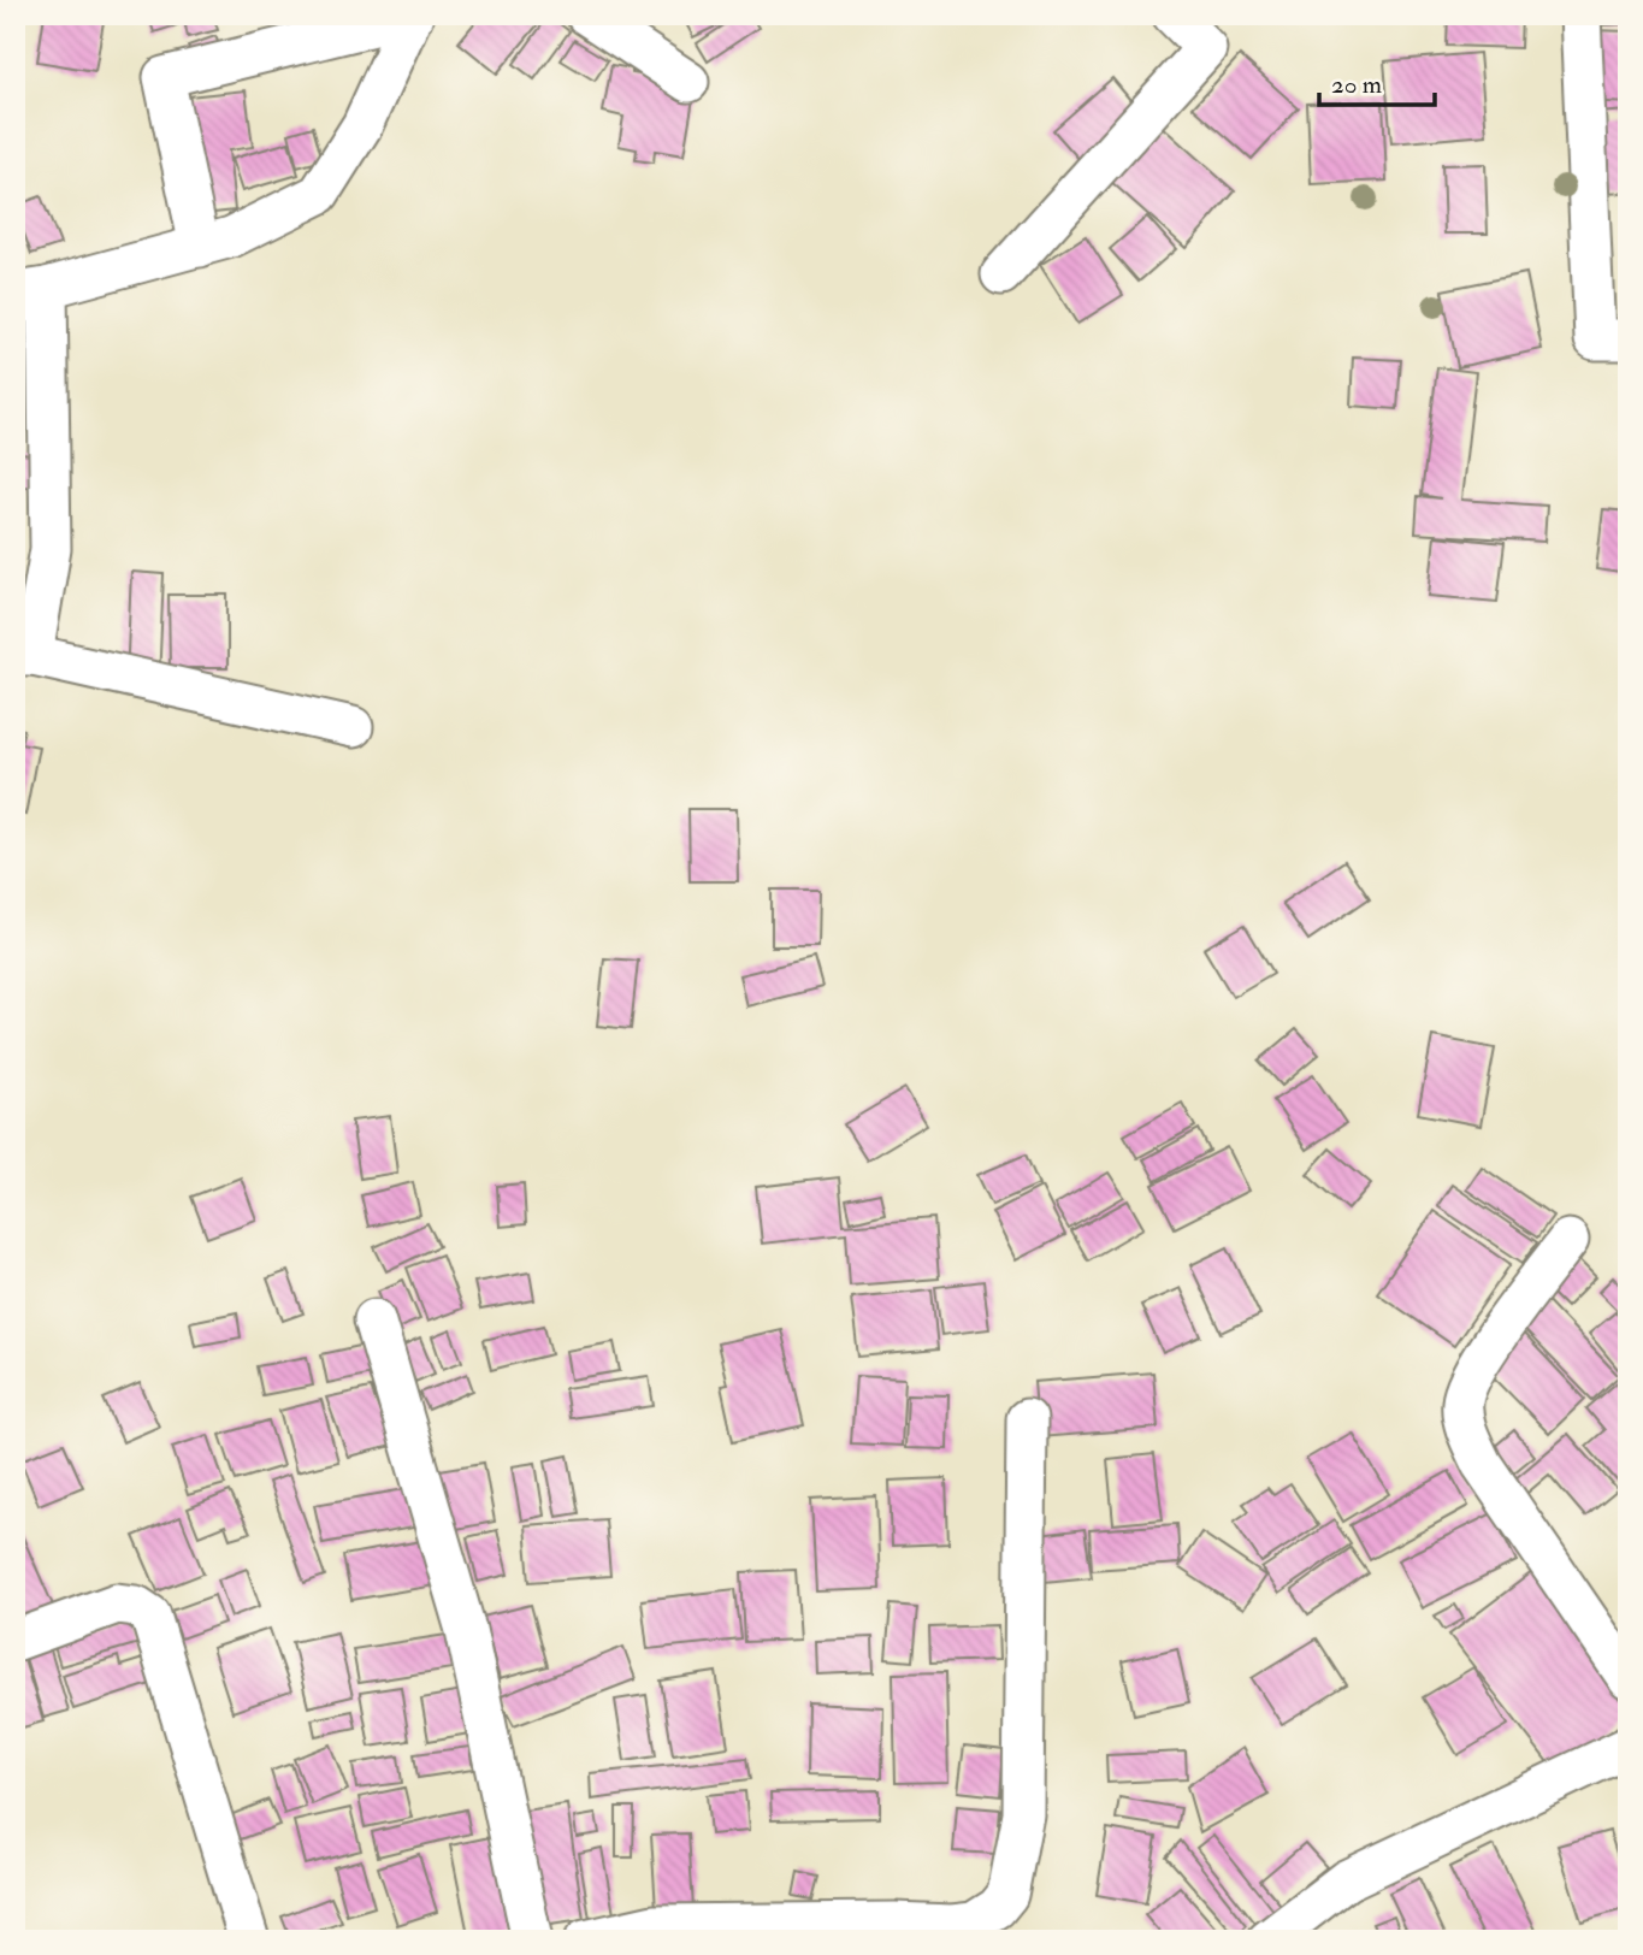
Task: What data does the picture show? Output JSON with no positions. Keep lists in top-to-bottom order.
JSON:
{
  "scale_bar": "20 m"
}
